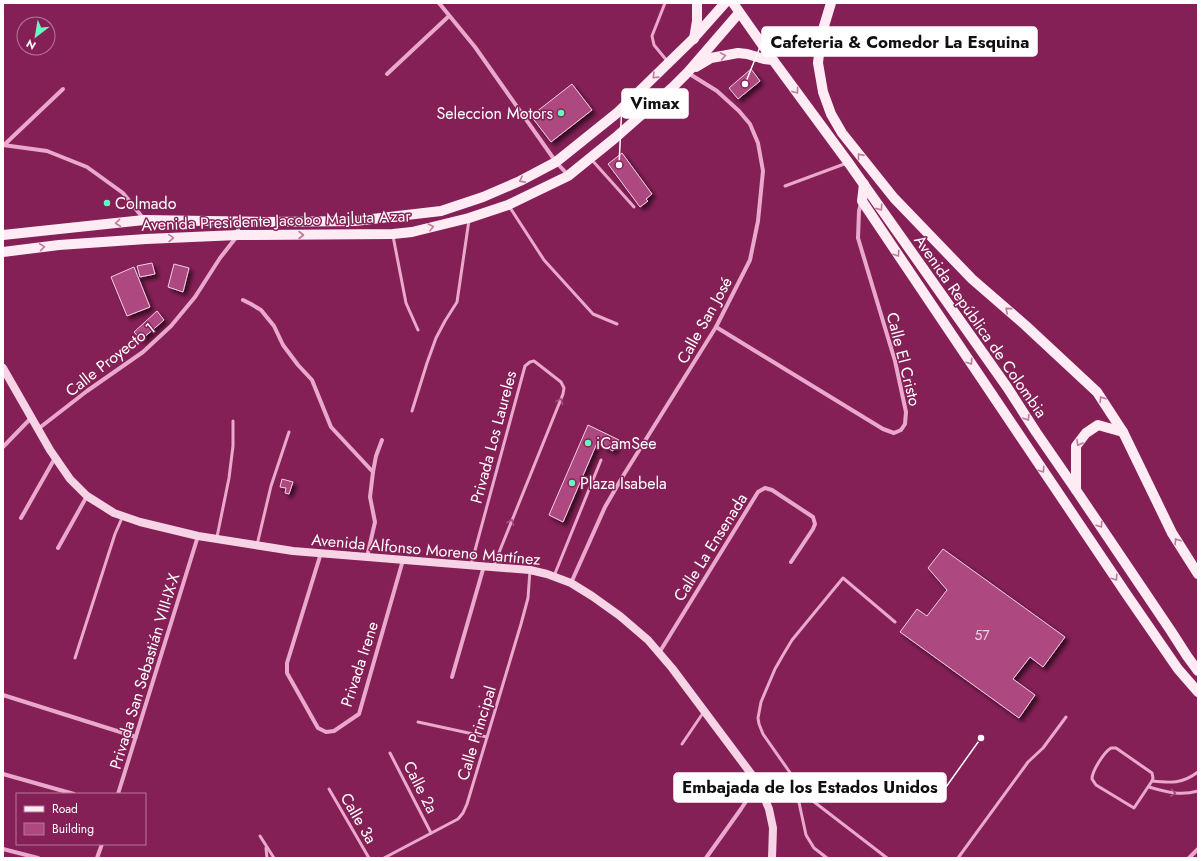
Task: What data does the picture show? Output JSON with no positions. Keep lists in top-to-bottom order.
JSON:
{
  "streets": {
    "main road": ["Avenida Presidente Jacobo Majluta Azar", "Avenida República de Colombia", "Avenida Alfonso Moreno Martínez"],
    "street": [
      "Calle San José",
      "Calle Proyecto 1",
      "Calle El Cristo",
      "Calle La Ensenada",
      "Privada Irene",
      "Privada San Sebastián VIII-IX-X"
    ],
    "lane": [
      "Privada Los Laureles",
      "Calle Principal",
      "Calle 2a",
      "Calle 3a"
    ]
  },
  "crossings": [
    ["Avenida Presidente Jacobo Majluta Azar", "Calle San José"],
    ["Avenida Presidente Jacobo Majluta Azar", "Avenida República de Colombia"],
    ["Avenida Presidente Jacobo Majluta Azar", "Calle Proyecto 1"],
    ["Calle San José", "Calle El Cristo"],
    ["Calle San José", "Avenida Alfonso Moreno Martínez"],
    ["Calle Proyecto 1", "Avenida Alfonso Moreno Martínez"],
    ["Privada Los Laureles", "Avenida Alfonso Moreno Martínez"],
    ["Calle La Ensenada", "Avenida Alfonso Moreno Martínez"],
    ["Avenida Alfonso Moreno Martínez", "Privada Irene"],
    ["Avenida Alfonso Moreno Martínez", "Privada San Sebastián VIII-IX-X"],
    ["Avenida Alfonso Moreno Martínez", "Calle Principal"],
    ["Calle Principal", "Calle 2a"]
  ],
  "places": [
    "Cafeteria & Comedor La Esquina",
    "Seleccion Motors",
    "Vimax",
    "Colmado",
    "iCamSee",
    "Plaza Isabela",
    "Embajada de los Estados Unidos"
  ],
  "house_numbers": ["57"],
  "legend": ["Road", "Building"],
  "north": "bottom left"
}
